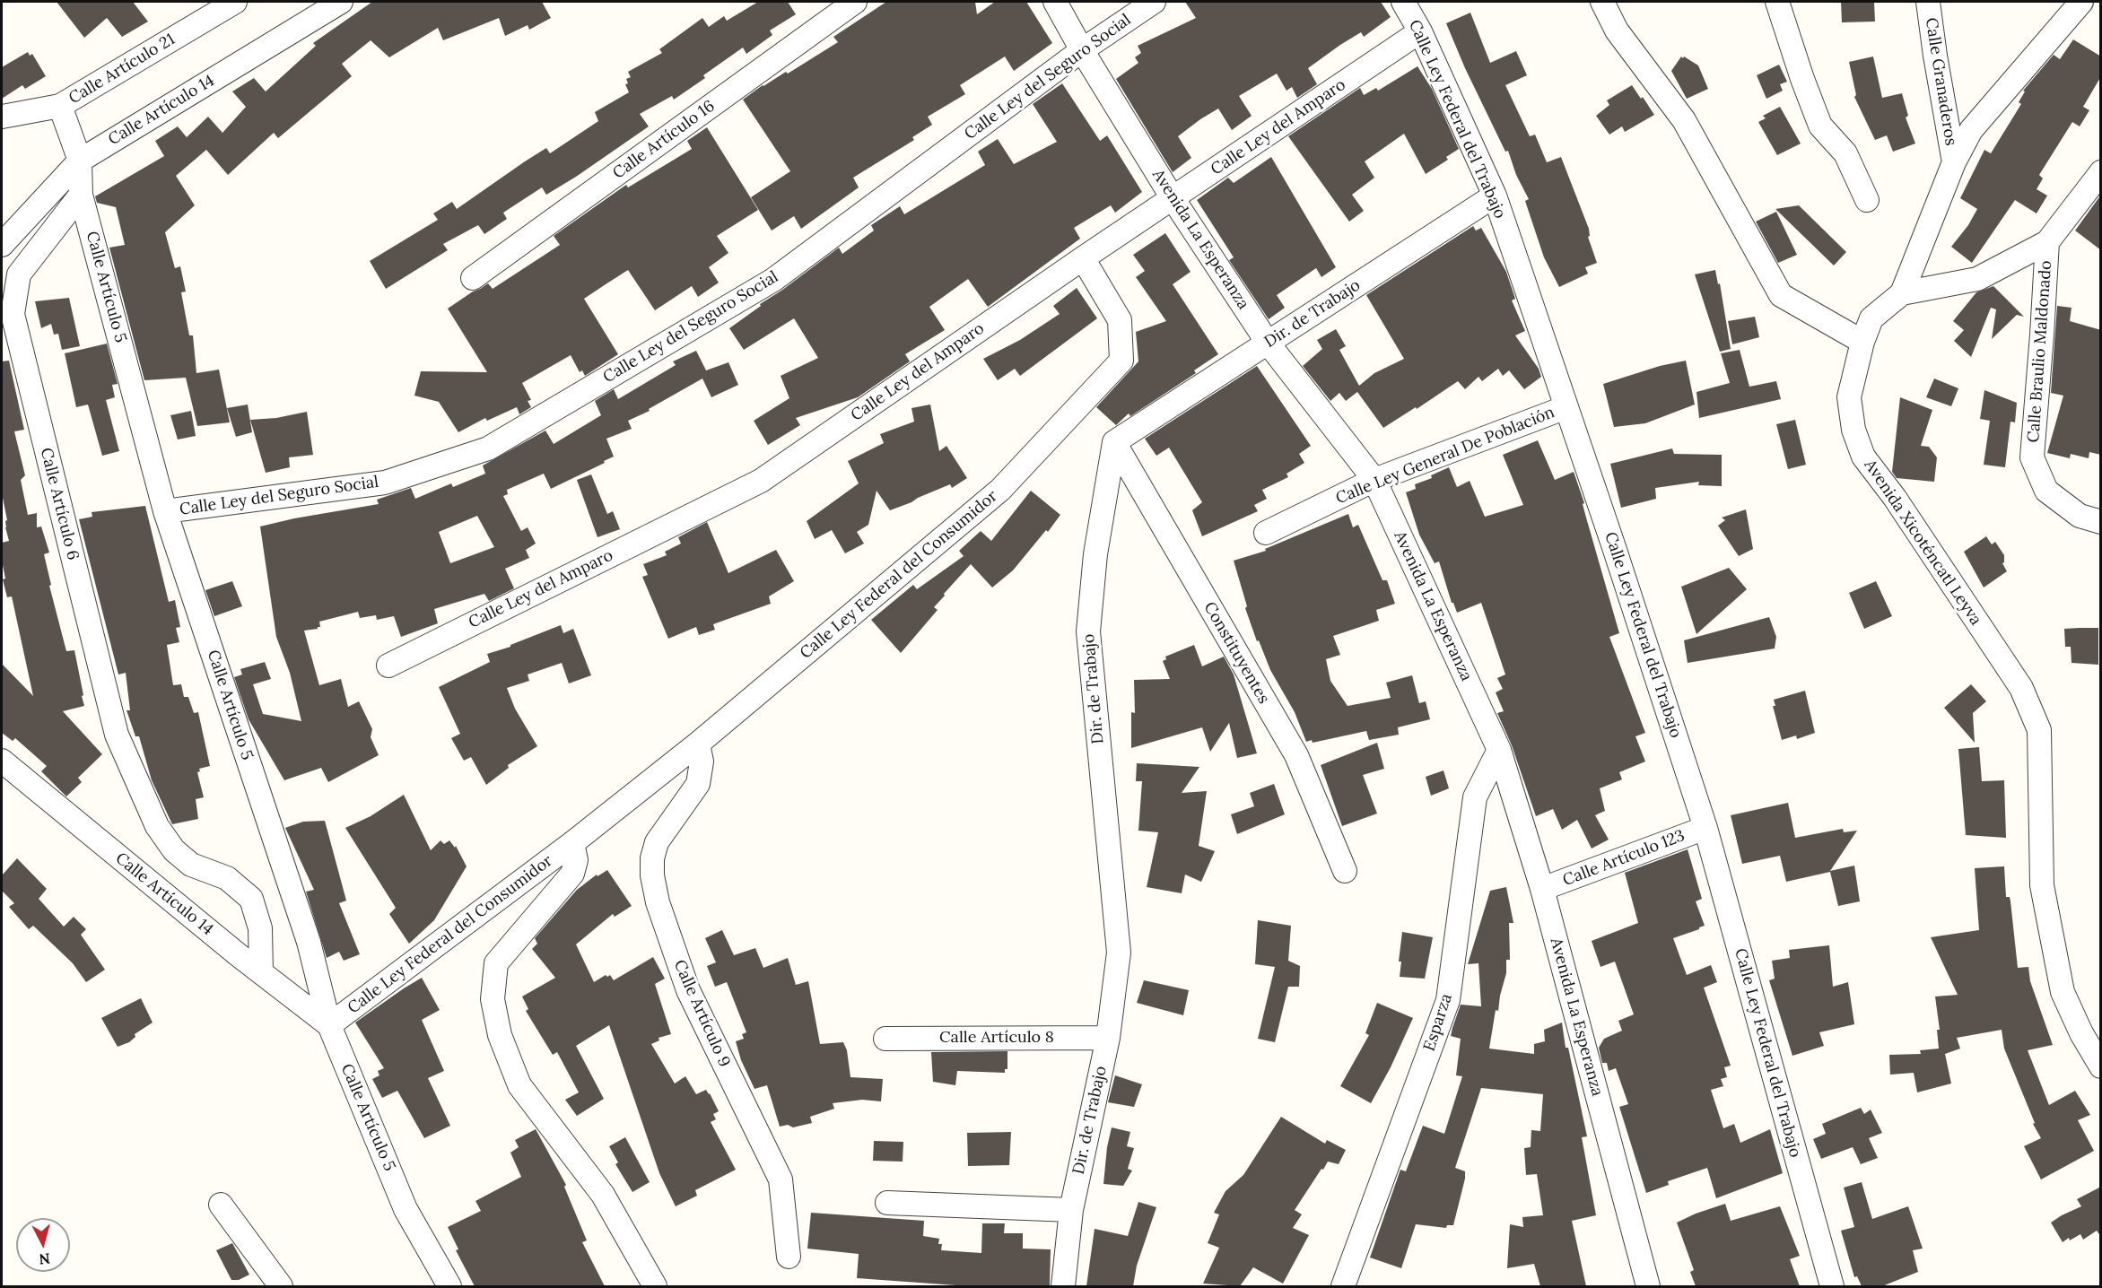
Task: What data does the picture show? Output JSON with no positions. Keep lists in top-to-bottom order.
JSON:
{
  "streets": {
    "street": [
      "Calle Artículo 21",
      "Calle Ley del Seguro Social",
      "Calle Granaderos",
      "Calle Artículo 14",
      "Calle Ley Federal del Trabajo",
      "Calle Ley del Amparo",
      "Calle Artículo 16",
      "Avenida La Esperanza",
      "Calle Artículo 5",
      "Dir. de Trabajo",
      "Calle Braulio Maldonado",
      "Calle Ley General De Población",
      "Calle Artículo 6",
      "Avenida Xicoténcatl Leyva",
      "Calle Ley Federal del Consumidor",
      "Constituyentes",
      "Calle Artículo 123",
      "Calle Artículo 9",
      "Esparza",
      "Calle Artículo 8"
    ]
  },
  "crossings": [
    ["Calle Artículo 21", "Calle Artículo 5"],
    ["Calle Ley del Seguro Social", "Avenida La Esperanza"],
    ["Calle Ley del Seguro Social", "Calle Artículo 5"],
    ["Calle Granaderos", "Avenida Xicoténcatl Leyva"],
    ["Calle Artículo 14", "Calle Artículo 5"],
    ["Calle Artículo 14", "Calle Artículo 6"],
    ["Calle Artículo 14", "Calle Ley Federal del Consumidor"],
    ["Calle Ley Federal del Trabajo", "Calle Ley del Amparo"],
    ["Calle Ley Federal del Trabajo", "Dir. de Trabajo"],
    ["Calle Ley Federal del Trabajo", "Calle Ley General De Población"],
    ["Calle Ley Federal del Trabajo", "Calle Artículo 123"],
    ["Calle Ley del Amparo", "Avenida La Esperanza"],
    ["Calle Ley del Amparo", "Calle Ley Federal del Consumidor"],
    ["Avenida La Esperanza", "Dir. de Trabajo"],
    ["Avenida La Esperanza", "Calle Ley General De Población"],
    ["Avenida La Esperanza", "Calle Artículo 123"],
    ["Avenida La Esperanza", "Esparza"],
    ["Calle Artículo 5", "Calle Artículo 6"],
    ["Calle Artículo 5", "Calle Ley Federal del Consumidor"],
    ["Dir. de Trabajo", "Constituyentes"],
    ["Dir. de Trabajo", "Calle Artículo 8"],
    ["Calle Ley Federal del Consumidor", "Calle Artículo 9"]
  ],
  "north": "bottom"
}
